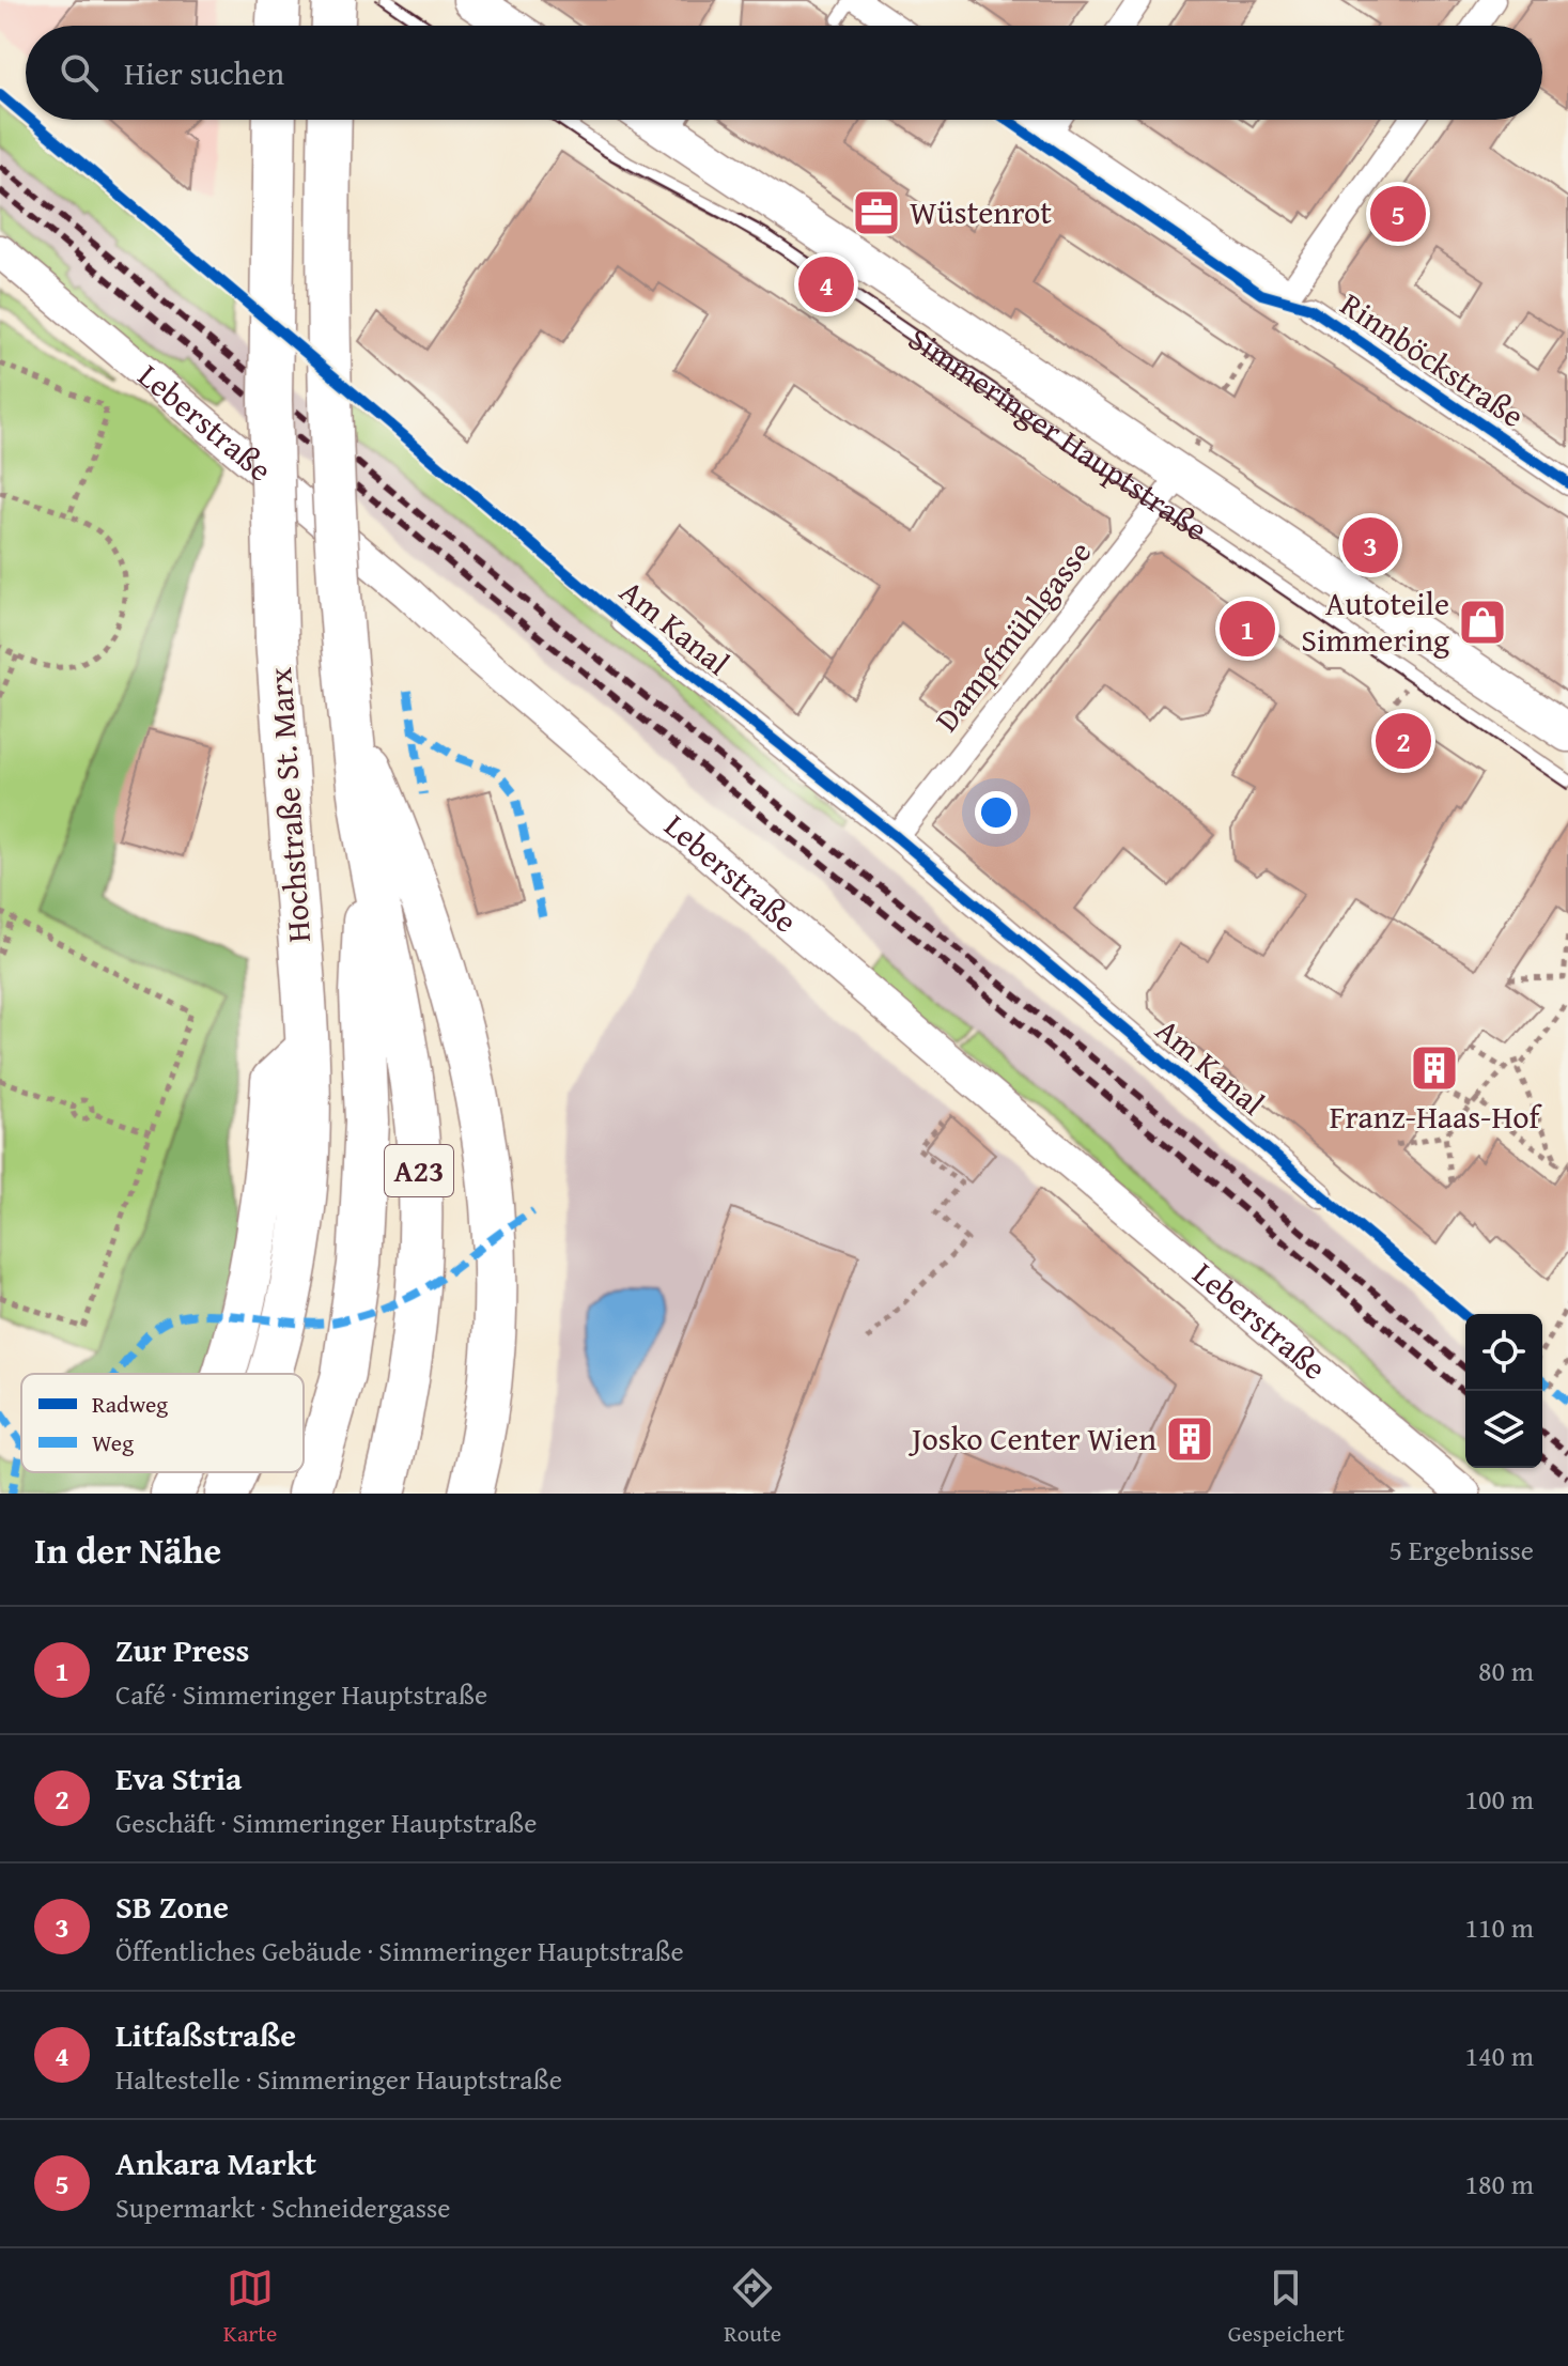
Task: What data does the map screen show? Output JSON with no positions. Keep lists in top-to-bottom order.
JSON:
{
  "streets": {
    "highway": ["Hochstraße St. Marx", "A23"],
    "main road": ["Simmeringer Hauptstraße"],
    "street": [
      "Rinnböckstraße",
      "Leberstraße",
      "Am Kanal",
      "Dampfmühlgasse"
    ]
  },
  "crossings": [
    ["Simmeringer Hauptstraße", "Dampfmühlgasse"],
    ["Am Kanal", "Dampfmühlgasse"]
  ],
  "places": {
    "office": ["Wüstenrot"],
    "shop": ["Autoteile Simmering"],
    "building": ["Franz-Haas-Hof", "Josko Center Wien"]
  },
  "legend": ["Radweg", "Weg"],
  "page": {
    "search": "Hier suchen",
    "pins": [
      "5",
      "4",
      "3",
      "1",
      "2"
    ],
    "heading": ["In der Nähe", "5 Ergebnisse"],
    "list": [
      {
        "mark": "1",
        "name": "Zur Press",
        "note": "Café · Simmeringer Hauptstraße",
        "value": "80 m"
      },
      {
        "mark": "2",
        "name": "Eva Stria",
        "note": "Geschäft · Simmeringer Hauptstraße",
        "value": "100 m"
      },
      {
        "mark": "3",
        "name": "SB Zone",
        "note": "Öffentliches Gebäude · Simmeringer Hauptstraße",
        "value": "110 m"
      },
      {
        "mark": "4",
        "name": "Litfaßstraße",
        "note": "Haltestelle · Simmeringer Hauptstraße",
        "value": "140 m"
      },
      {
        "mark": "5",
        "name": "Ankara Markt",
        "note": "Supermarkt · Schneidergasse",
        "value": "180 m"
      }
    ],
    "nav": ["Karte", "Route", "Gespeichert"]
  }
}
